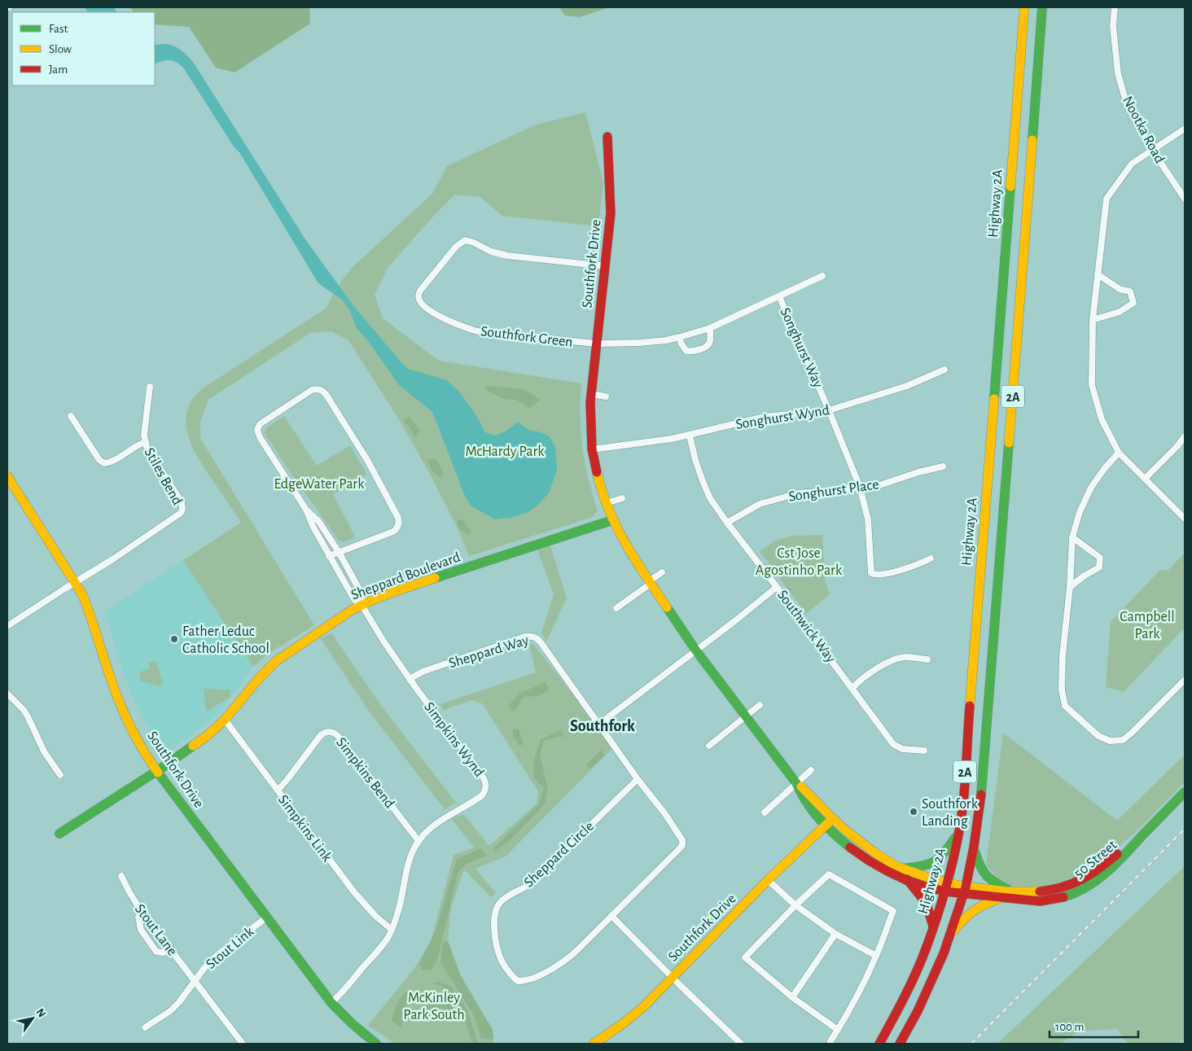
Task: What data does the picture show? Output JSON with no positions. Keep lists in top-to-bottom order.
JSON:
{
  "streets": {
    "street": [
      "Nootka Road",
      "Highway 2A",
      "Southfork Drive",
      "Southfork Green",
      "Songhurst Way",
      "2A",
      "Songhurst Wynd",
      "Stiles Bend",
      "Songhurst Place",
      "Sheppard Boulevard",
      "Southwick Way",
      "Sheppard Way",
      "Simpkins Wynd",
      "Simpkins Bend",
      "Simpkins Link",
      "Sheppard Circle",
      "50 Street",
      "Stout Lane",
      "Stout Link"
    ]
  },
  "crossings": [
    ["Highway 2A", "Southfork Drive"],
    ["Highway 2A", "50 Street"],
    ["Southfork Drive", "Southfork Green"],
    ["Southfork Drive", "Songhurst Wynd"],
    ["Southfork Drive", "Stiles Bend"],
    ["Southfork Drive", "Sheppard Boulevard"],
    ["Southfork Drive", "Simpkins Wynd"],
    ["Southfork Drive", "50 Street"],
    ["Southfork Drive", "Stout Link"],
    ["Songhurst Way", "Songhurst Wynd"],
    ["Songhurst Way", "Songhurst Place"],
    ["2A", "50 Street"],
    ["Songhurst Wynd", "Southwick Way"],
    ["Songhurst Place", "Southwick Way"],
    ["Sheppard Boulevard", "Simpkins Wynd"],
    ["Sheppard Boulevard", "Simpkins Link"],
    ["Sheppard Way", "Simpkins Wynd"],
    ["Sheppard Way", "Sheppard Circle"],
    ["Simpkins Wynd", "Simpkins Bend"],
    ["Simpkins Wynd", "Simpkins Link"],
    ["Simpkins Bend", "Simpkins Link"],
    ["Stout Lane", "Stout Link"]
  ],
  "districts": ["Southfork"],
  "parks": [
    "McHardy Park",
    "EdgeWater Park",
    "Cst Jose Agostinho Park",
    "Campbell Park",
    "McKinley Park South"
  ],
  "places": ["Father Leduc Catholic School", "Southfork Landing"],
  "legend": ["Fast", "Slow", "Jam"],
  "scale_bar": "100 m",
  "north": "top right"
}
